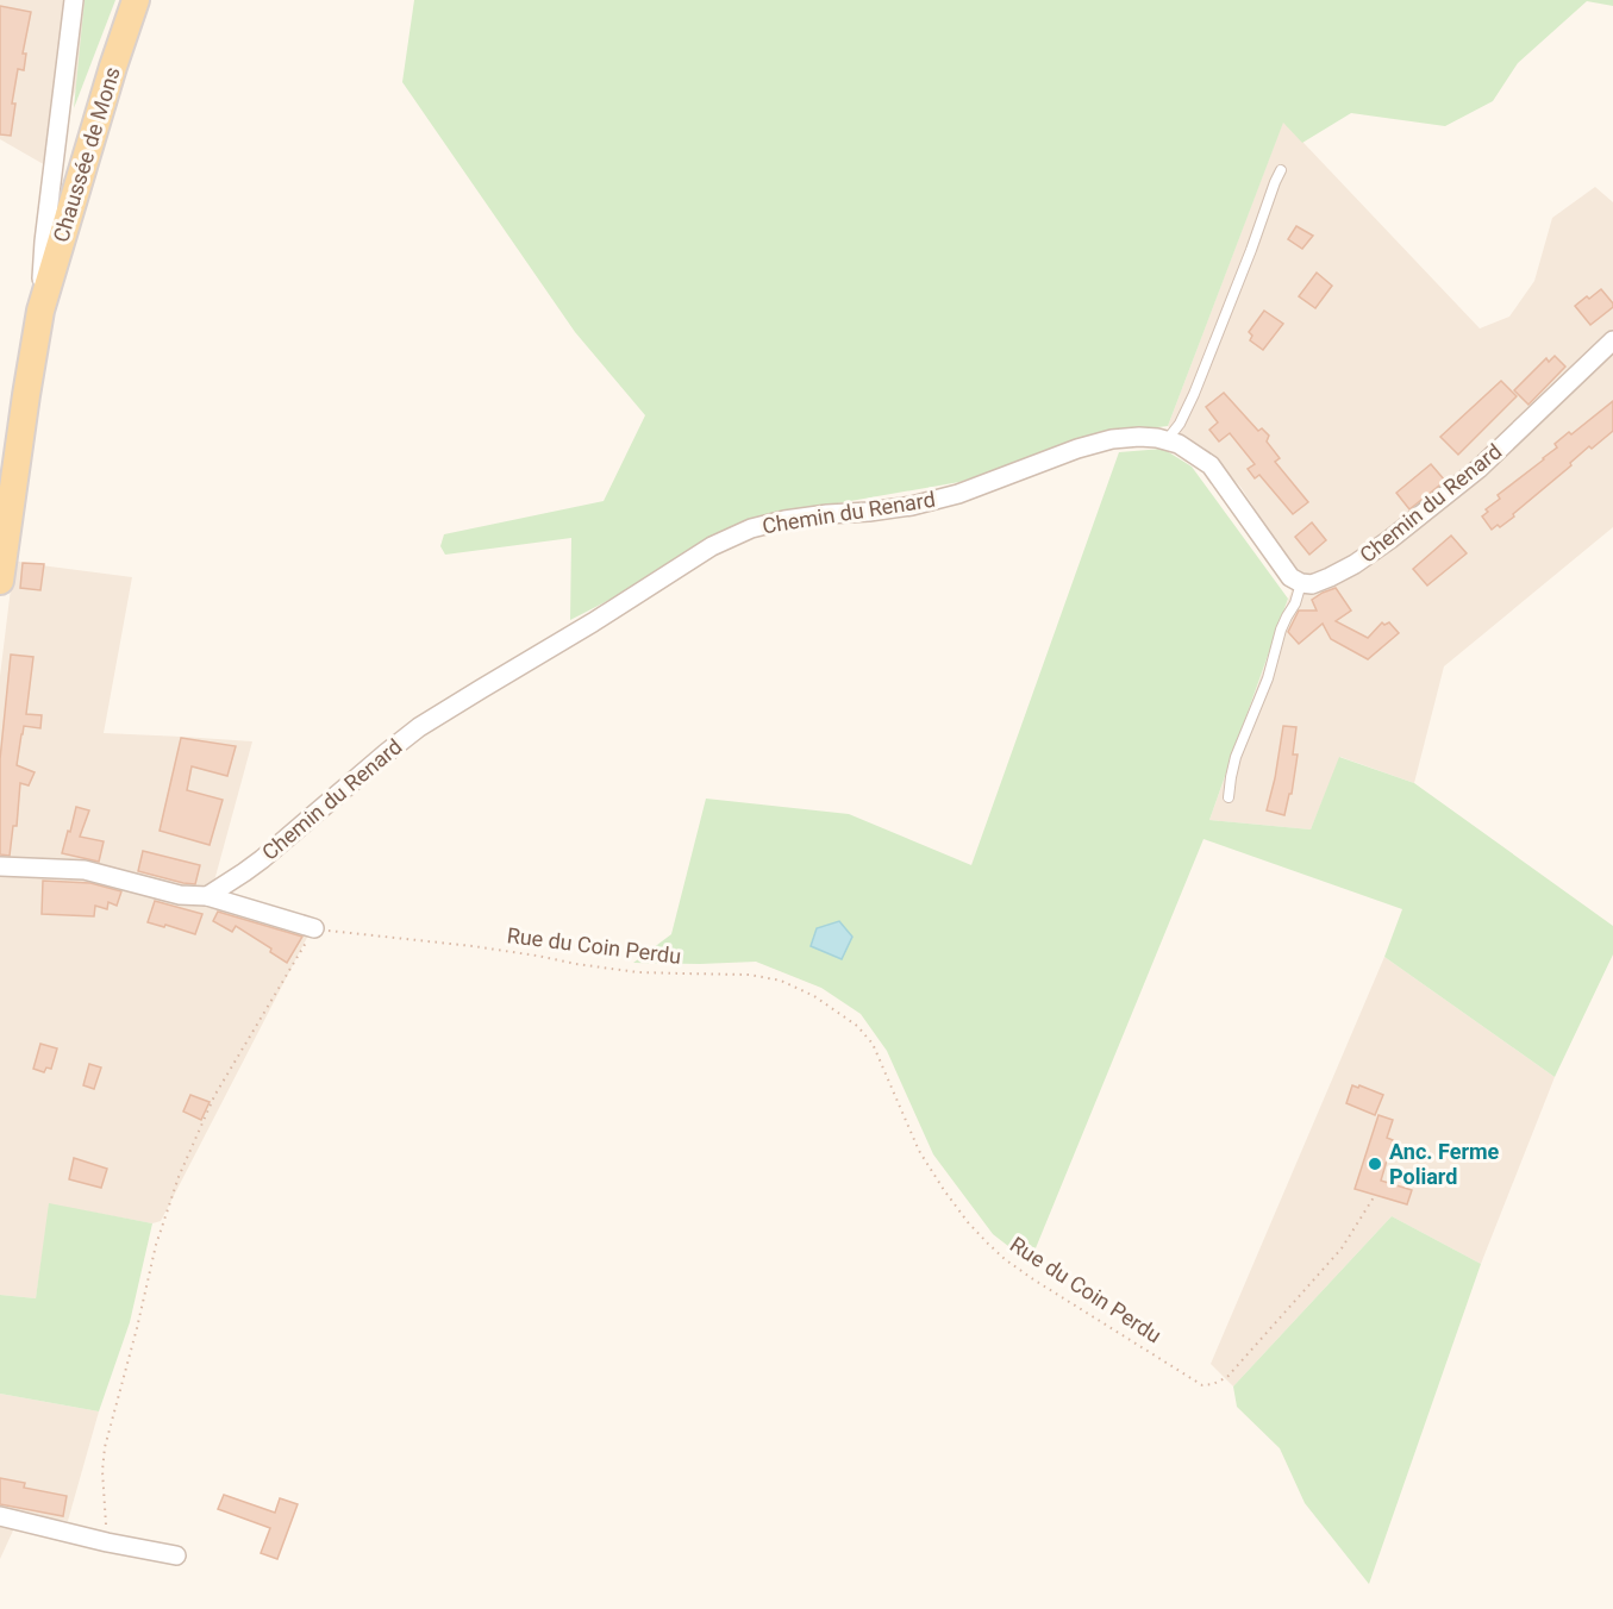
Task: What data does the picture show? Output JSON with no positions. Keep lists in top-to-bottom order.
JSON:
{
  "streets": {
    "main road": ["Chaussée de Mons"],
    "street": ["Chemin du Renard"],
    "path": ["Rue du Coin Perdu"]
  },
  "places": ["Anc. Ferme Poliard"]
}
